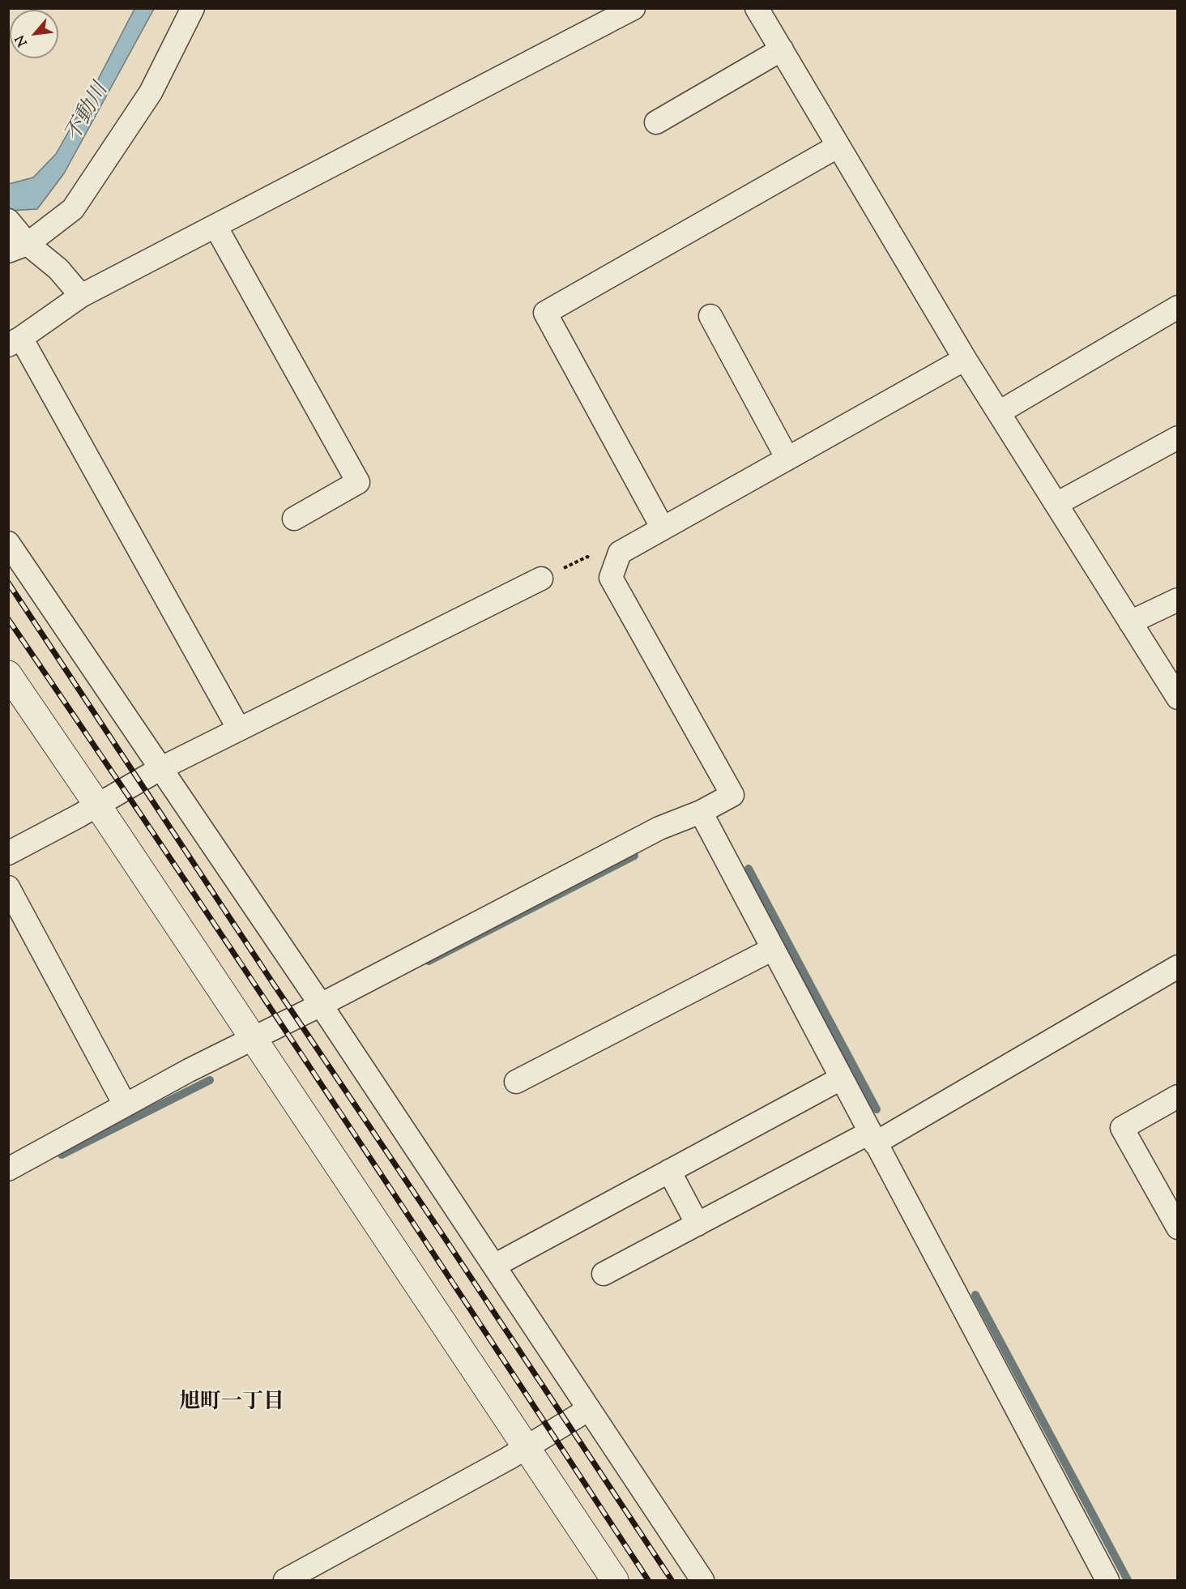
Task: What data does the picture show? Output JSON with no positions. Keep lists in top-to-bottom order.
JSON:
{
  "districts": ["旭町一丁目"],
  "water": ["不動川"],
  "north": "bottom left"
}
